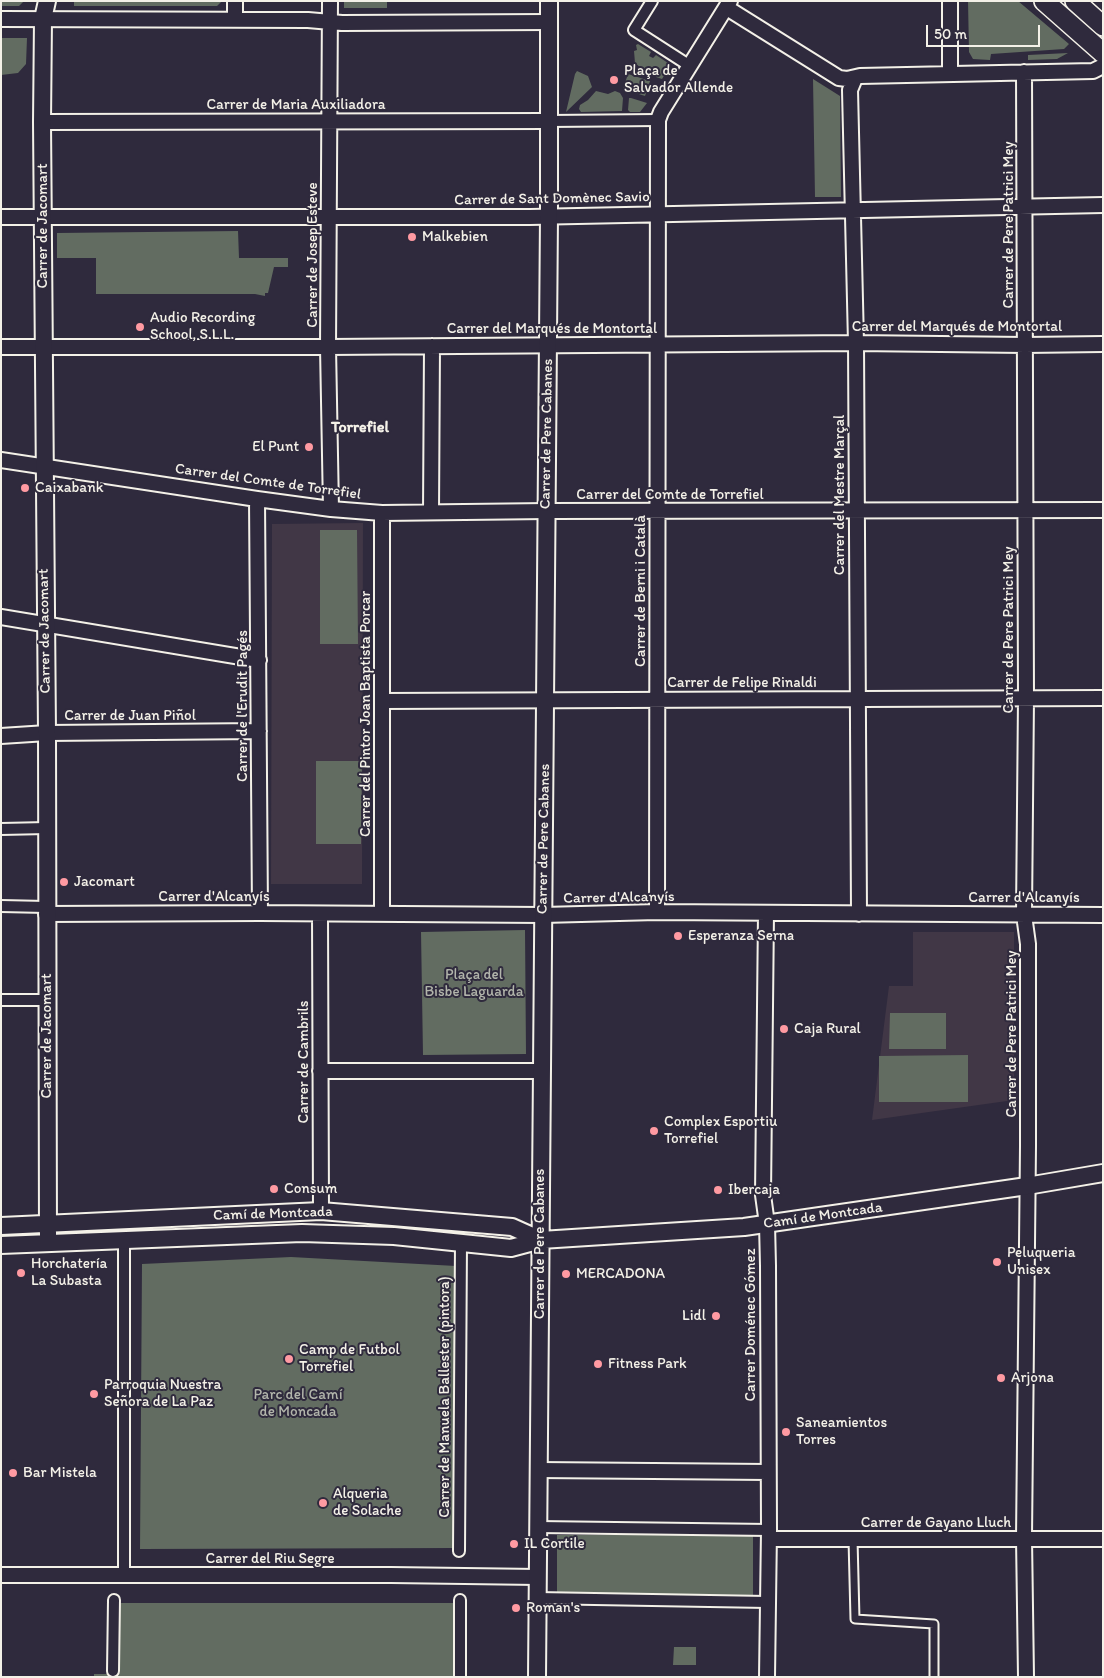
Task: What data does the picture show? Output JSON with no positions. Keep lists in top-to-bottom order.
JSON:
{
  "streets": {
    "street": [
      "Carrer de Maria Auxiliadora",
      "Carrer de Sant Domènec Savio",
      "Carrer de Pere Patrici Mey",
      "Carrer de Jacomart",
      "Carrer de Josep Esteve",
      "Carrer del Marqués de Montortal",
      "Carrer de Pere Cabanes",
      "Carrer del Comte de Torrefiel",
      "Carrer del Mestre Marçal",
      "Carrer de Berni i Català",
      "Carrer de Felipe Rinaldi",
      "Carrer de l'Erudit Pagés",
      "Carrer del Pintor Joan Baptista Porcar",
      "Carrer de Juan Piñol",
      "Carrer d'Alcanyís",
      "Carrer de Cambrils",
      "Camí de Montcada",
      "Carrer Doménec Gómez",
      "Carrer de Manuela Ballester (pintora)",
      "Carrer de Gayano Lluch",
      "Carrer del Riu Segre"
    ]
  },
  "crossings": [
    ["Carrer de Maria Auxiliadora", "Carrer de Jacomart"],
    ["Carrer de Maria Auxiliadora", "Carrer de Josep Esteve"],
    ["Carrer de Maria Auxiliadora", "Carrer de Pere Cabanes"],
    ["Carrer de Sant Domènec Savio", "Carrer de Pere Patrici Mey"],
    ["Carrer de Sant Domènec Savio", "Carrer de Jacomart"],
    ["Carrer de Sant Domènec Savio", "Carrer de Josep Esteve"],
    ["Carrer de Sant Domènec Savio", "Carrer de Pere Cabanes"],
    ["Carrer de Sant Domènec Savio", "Carrer del Mestre Marçal"],
    ["Carrer de Sant Domènec Savio", "Carrer de Berni i Català"],
    ["Carrer de Pere Patrici Mey", "Carrer del Marqués de Montortal"],
    ["Carrer de Pere Patrici Mey", "Carrer del Comte de Torrefiel"],
    ["Carrer de Pere Patrici Mey", "Carrer de Felipe Rinaldi"],
    ["Carrer de Pere Patrici Mey", "Carrer d'Alcanyís"],
    ["Carrer de Pere Patrici Mey", "Camí de Montcada"],
    ["Carrer de Pere Patrici Mey", "Carrer de Gayano Lluch"],
    ["Carrer de Jacomart", "Carrer del Marqués de Montortal"],
    ["Carrer de Jacomart", "Carrer del Comte de Torrefiel"],
    ["Carrer de Jacomart", "Carrer de Juan Piñol"],
    ["Carrer de Jacomart", "Carrer d'Alcanyís"],
    ["Carrer de Jacomart", "Camí de Montcada"],
    ["Carrer de Josep Esteve", "Carrer del Marqués de Montortal"],
    ["Carrer de Josep Esteve", "Carrer del Comte de Torrefiel"],
    ["Carrer del Marqués de Montortal", "Carrer de Pere Cabanes"],
    ["Carrer del Marqués de Montortal", "Carrer del Mestre Marçal"],
    ["Carrer del Marqués de Montortal", "Carrer de Berni i Català"],
    ["Carrer de Pere Cabanes", "Carrer del Comte de Torrefiel"],
    ["Carrer de Pere Cabanes", "Carrer de Felipe Rinaldi"],
    ["Carrer de Pere Cabanes", "Carrer d'Alcanyís"],
    ["Carrer de Pere Cabanes", "Camí de Montcada"],
    ["Carrer de Pere Cabanes", "Carrer de Gayano Lluch"],
    ["Carrer de Pere Cabanes", "Carrer del Riu Segre"],
    ["Carrer del Comte de Torrefiel", "Carrer del Mestre Marçal"],
    ["Carrer del Comte de Torrefiel", "Carrer de Berni i Català"],
    ["Carrer del Comte de Torrefiel", "Carrer de l'Erudit Pagés"],
    ["Carrer del Comte de Torrefiel", "Carrer del Pintor Joan Baptista Porcar"],
    ["Carrer del Mestre Marçal", "Carrer de Felipe Rinaldi"],
    ["Carrer del Mestre Marçal", "Carrer d'Alcanyís"],
    ["Carrer de Berni i Català", "Carrer de Felipe Rinaldi"],
    ["Carrer de Berni i Català", "Carrer d'Alcanyís"],
    ["Carrer de Felipe Rinaldi", "Carrer del Pintor Joan Baptista Porcar"],
    ["Carrer de l'Erudit Pagés", "Carrer de Juan Piñol"],
    ["Carrer de l'Erudit Pagés", "Carrer d'Alcanyís"],
    ["Carrer del Pintor Joan Baptista Porcar", "Carrer d'Alcanyís"],
    ["Carrer d'Alcanyís", "Carrer de Cambrils"],
    ["Carrer d'Alcanyís", "Carrer Doménec Gómez"],
    ["Carrer de Cambrils", "Camí de Montcada"],
    ["Camí de Montcada", "Carrer Doménec Gómez"],
    ["Camí de Montcada", "Carrer de Manuela Ballester (pintora)"],
    ["Carrer Doménec Gómez", "Carrer de Gayano Lluch"]
  ],
  "districts": ["Torrefiel"],
  "parks": ["Plaça del Bisbe Laguarda", "Parc del Camí de Moncada"],
  "places": [
    "Plaça de Salvador Allende",
    "Malkebien",
    "Audio Recording School, S.L.L.",
    "El Punt",
    "Caixabank",
    "Jacomart",
    "Esperanza Serna",
    "Caja Rural",
    "Complex Esportiu Torrefiel",
    "Consum",
    "Ibercaja",
    "Peluqueria Unisex",
    "Horchatería La Subasta",
    "MERCADONA",
    "Lidl",
    "Camp de Futbol Torrefiel",
    "Fitness Park",
    "Arjona",
    "Parroquia Nuestra Señora de La Paz",
    "Saneamientos Torres",
    "Bar Mistela",
    "Alqueria de Solache",
    "IL Cortile",
    "Roman's"
  ],
  "scale_bar": "50 m"
}
